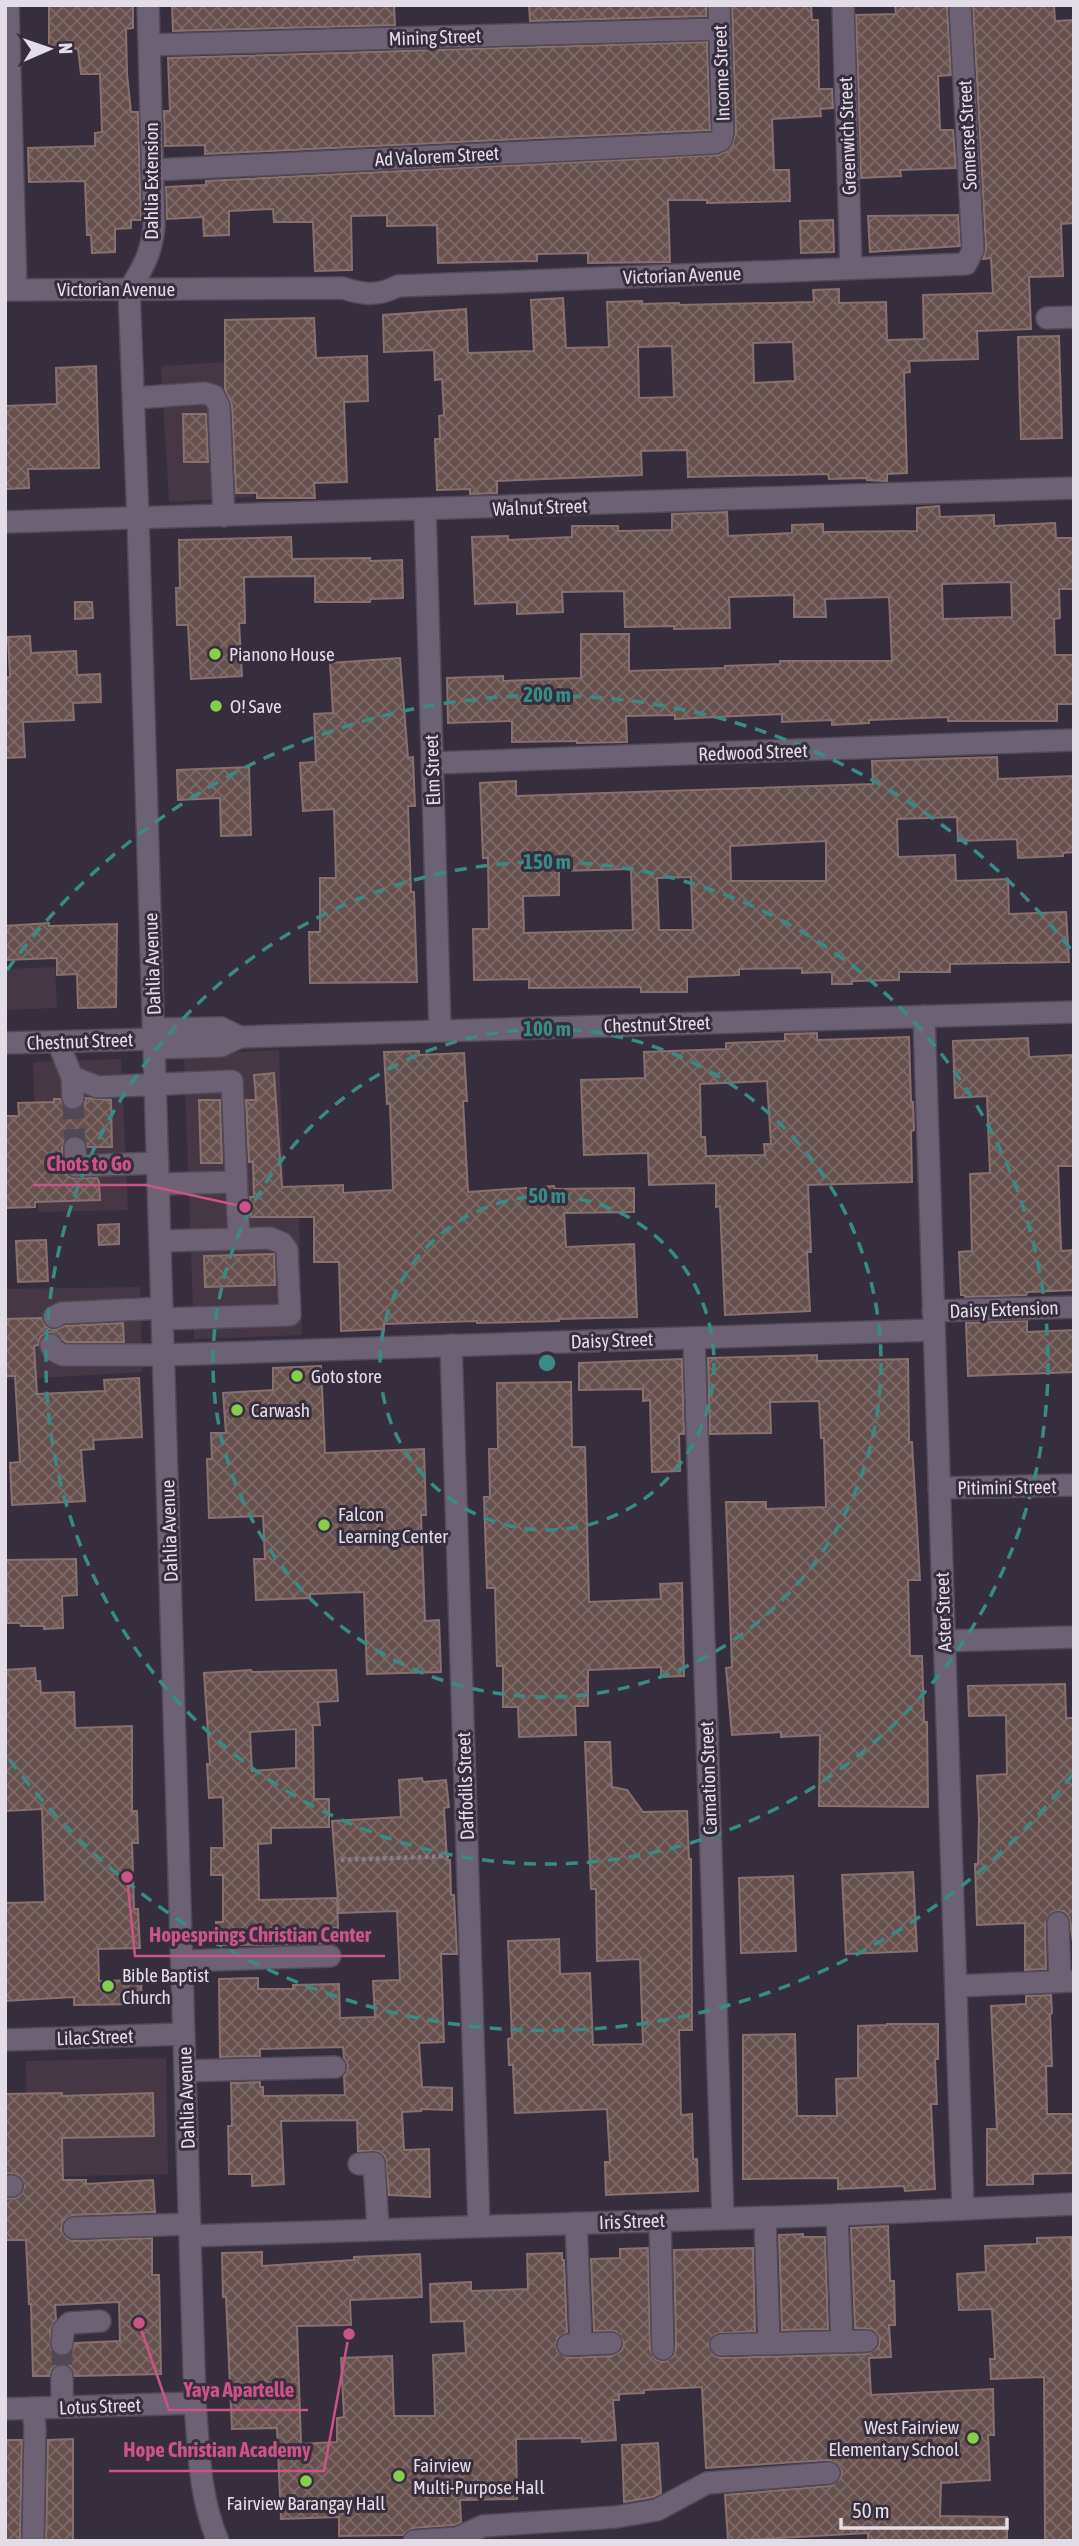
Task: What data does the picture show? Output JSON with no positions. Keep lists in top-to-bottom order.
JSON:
{
  "streets": {
    "street": [
      "Mining Street",
      "Income Street",
      "Somerset Street",
      "Greenwich Street",
      "Ad Valorem Street",
      "Dahlia Extension",
      "Victorian Avenue",
      "Walnut Street",
      "Redwood Street",
      "Elm Street",
      "Dahlia Avenue",
      "Chestnut Street",
      "Daisy Extension",
      "Daisy Street",
      "Pitimini Street",
      "Aster Street",
      "Carnation Street",
      "Daffodils Street",
      "Lilac Street",
      "Iris Street",
      "Lotus Street"
    ]
  },
  "crossings": [
    ["Mining Street", "Income Street"],
    ["Mining Street", "Dahlia Extension"],
    ["Income Street", "Ad Valorem Street"],
    ["Somerset Street", "Victorian Avenue"],
    ["Greenwich Street", "Victorian Avenue"],
    ["Ad Valorem Street", "Dahlia Extension"],
    ["Dahlia Extension", "Victorian Avenue"],
    ["Walnut Street", "Elm Street"],
    ["Walnut Street", "Dahlia Avenue"],
    ["Redwood Street", "Elm Street"],
    ["Elm Street", "Chestnut Street"],
    ["Dahlia Avenue", "Chestnut Street"],
    ["Dahlia Avenue", "Daisy Street"],
    ["Dahlia Avenue", "Lilac Street"],
    ["Dahlia Avenue", "Iris Street"],
    ["Dahlia Avenue", "Lotus Street"],
    ["Chestnut Street", "Aster Street"],
    ["Daisy Extension", "Daisy Street"],
    ["Daisy Extension", "Aster Street"],
    ["Daisy Street", "Aster Street"],
    ["Daisy Street", "Carnation Street"],
    ["Daisy Street", "Daffodils Street"],
    ["Pitimini Street", "Aster Street"],
    ["Aster Street", "Iris Street"],
    ["Carnation Street", "Iris Street"],
    ["Daffodils Street", "Iris Street"]
  ],
  "places": [
    "Pianono House",
    "O! Save",
    "Chots to Go",
    "Goto store",
    "Carwash",
    "Falcon Learning Center",
    "Hopesprings Christian Center",
    "Bible Baptist Church",
    "Yaya Apartelle",
    "Hope Christian Academy",
    "West Fairview Elementary School",
    "Fairview Multi-Purpose Hall",
    "Fairview Barangay Hall"
  ],
  "scale_bar": "50 m",
  "north": "right",
  "rings": [
    "200 m",
    "150 m",
    "100 m",
    "50 m"
  ]
}
